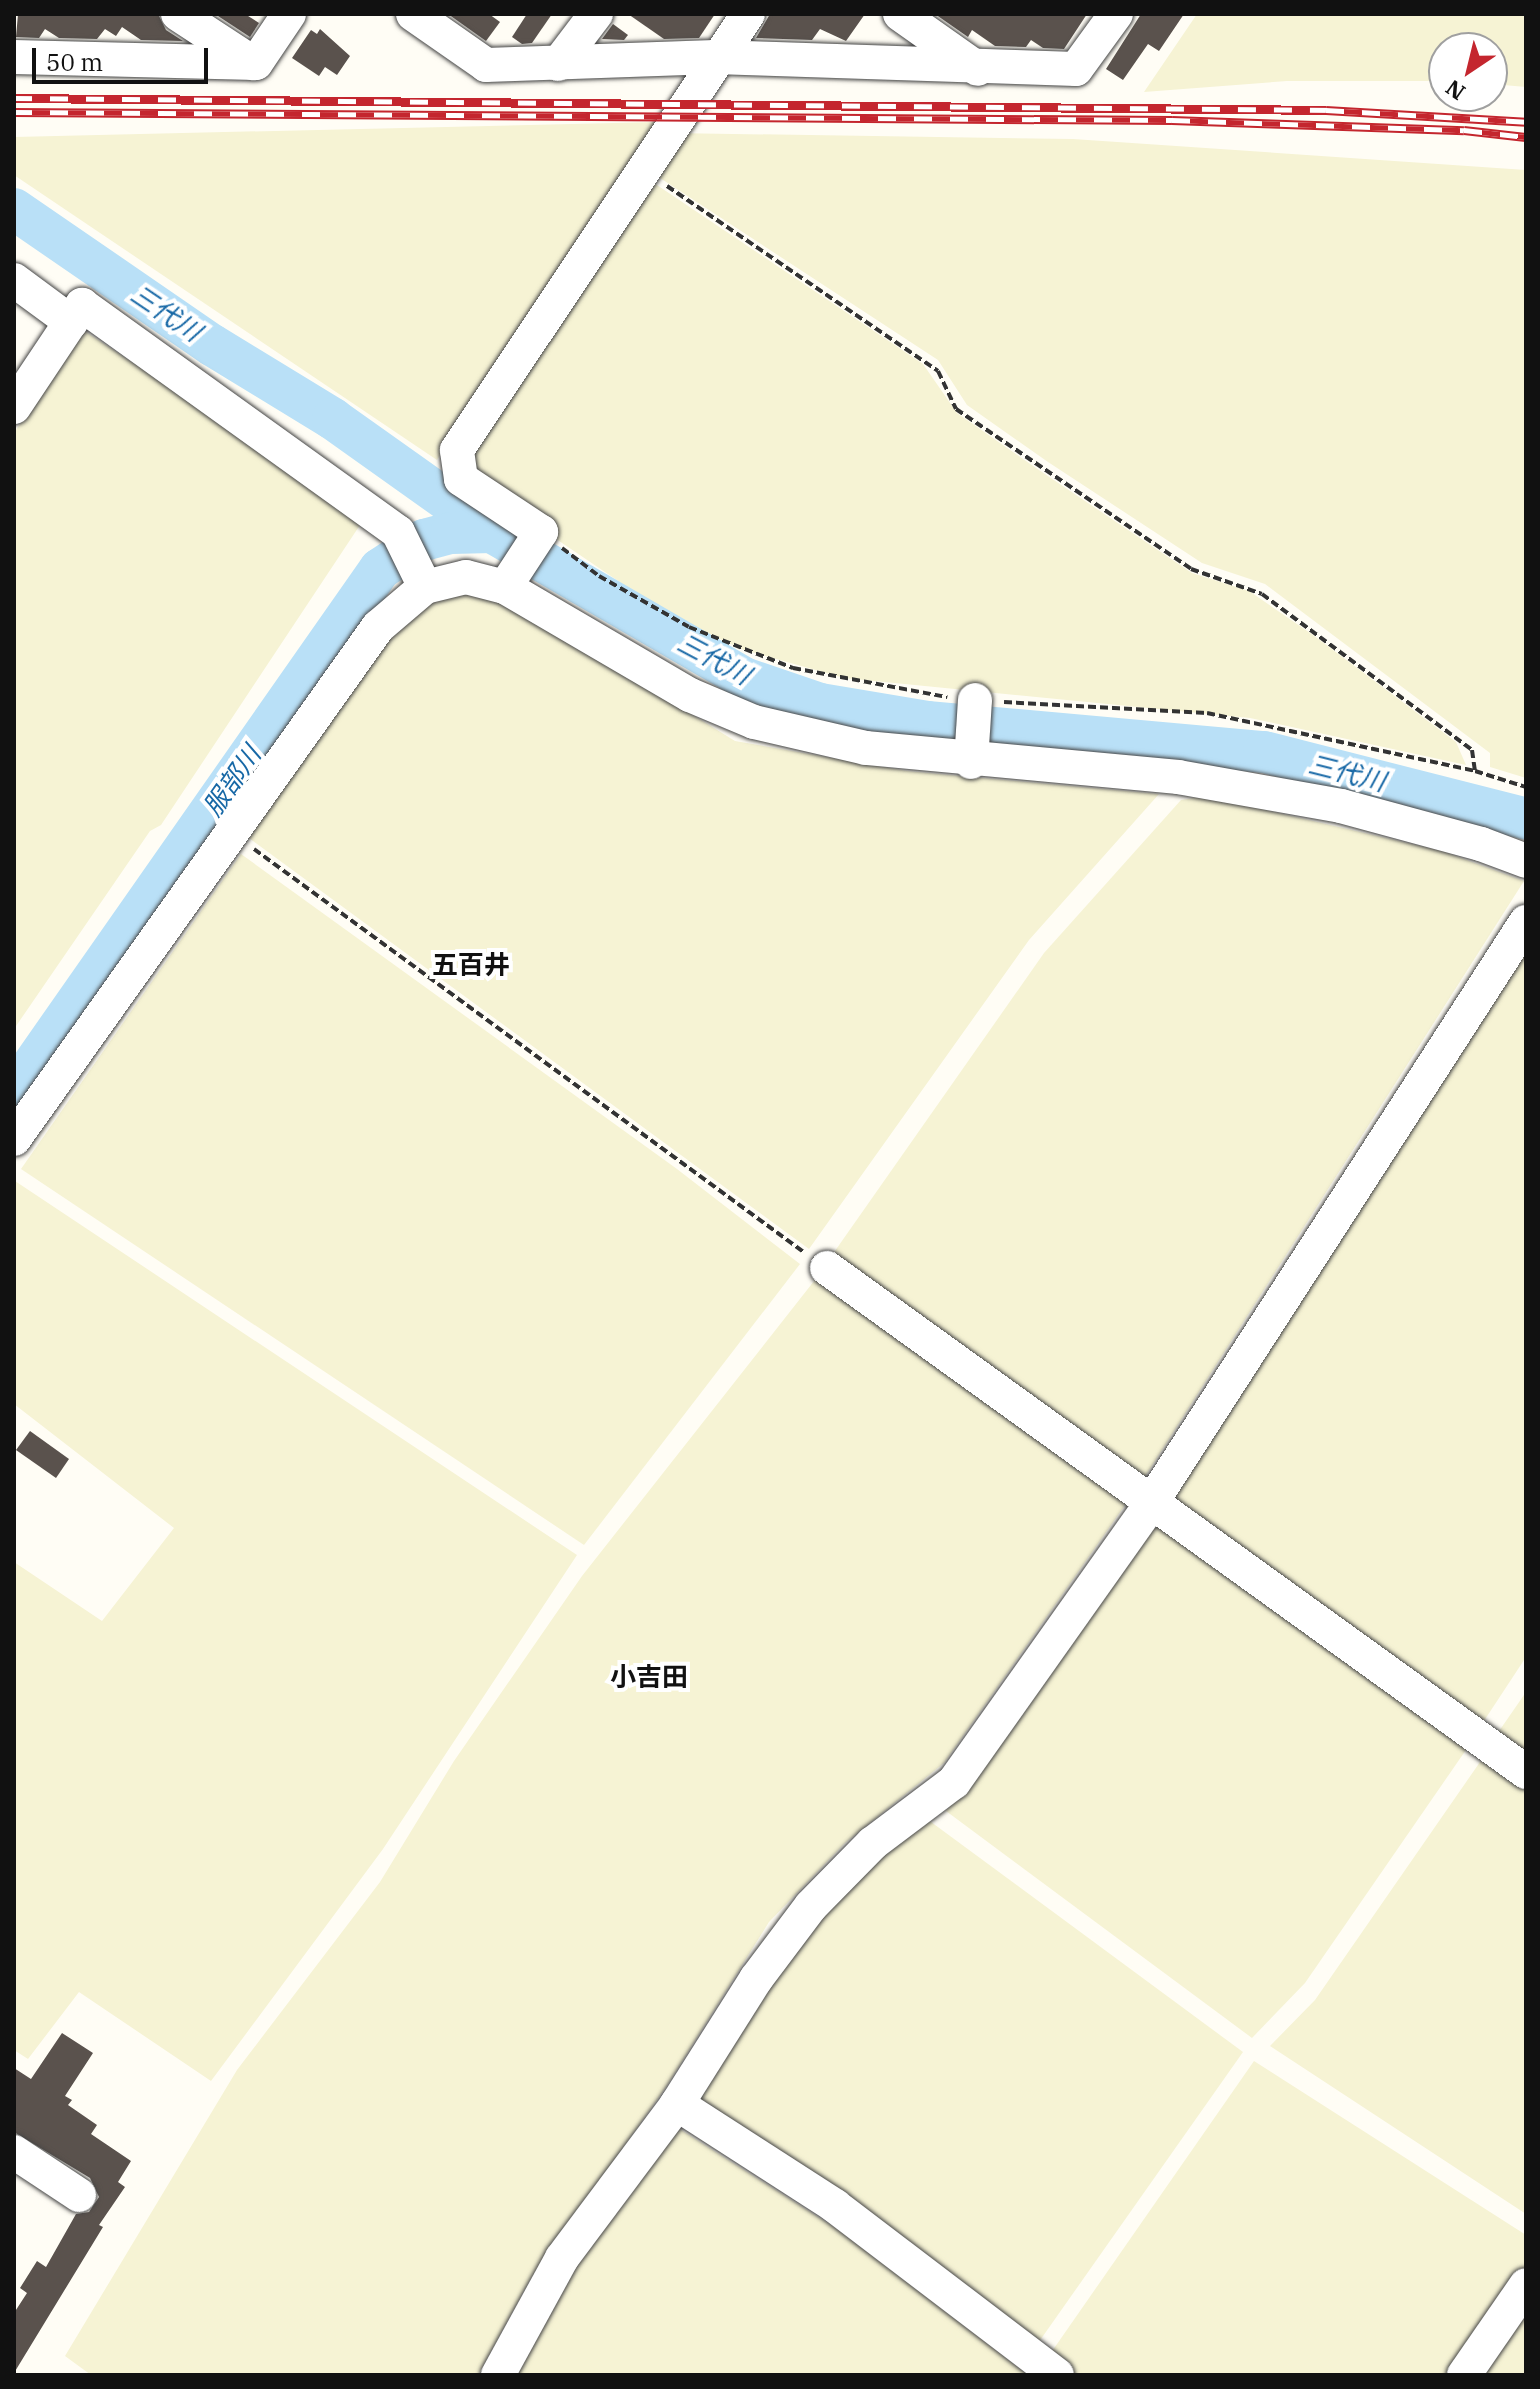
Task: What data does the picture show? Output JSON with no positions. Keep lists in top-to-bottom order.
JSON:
{
  "districts": ["五百井", "小吉田"],
  "water": ["三代川", "服部川"],
  "scale_bar": "50 m",
  "north": "bottom left"
}
